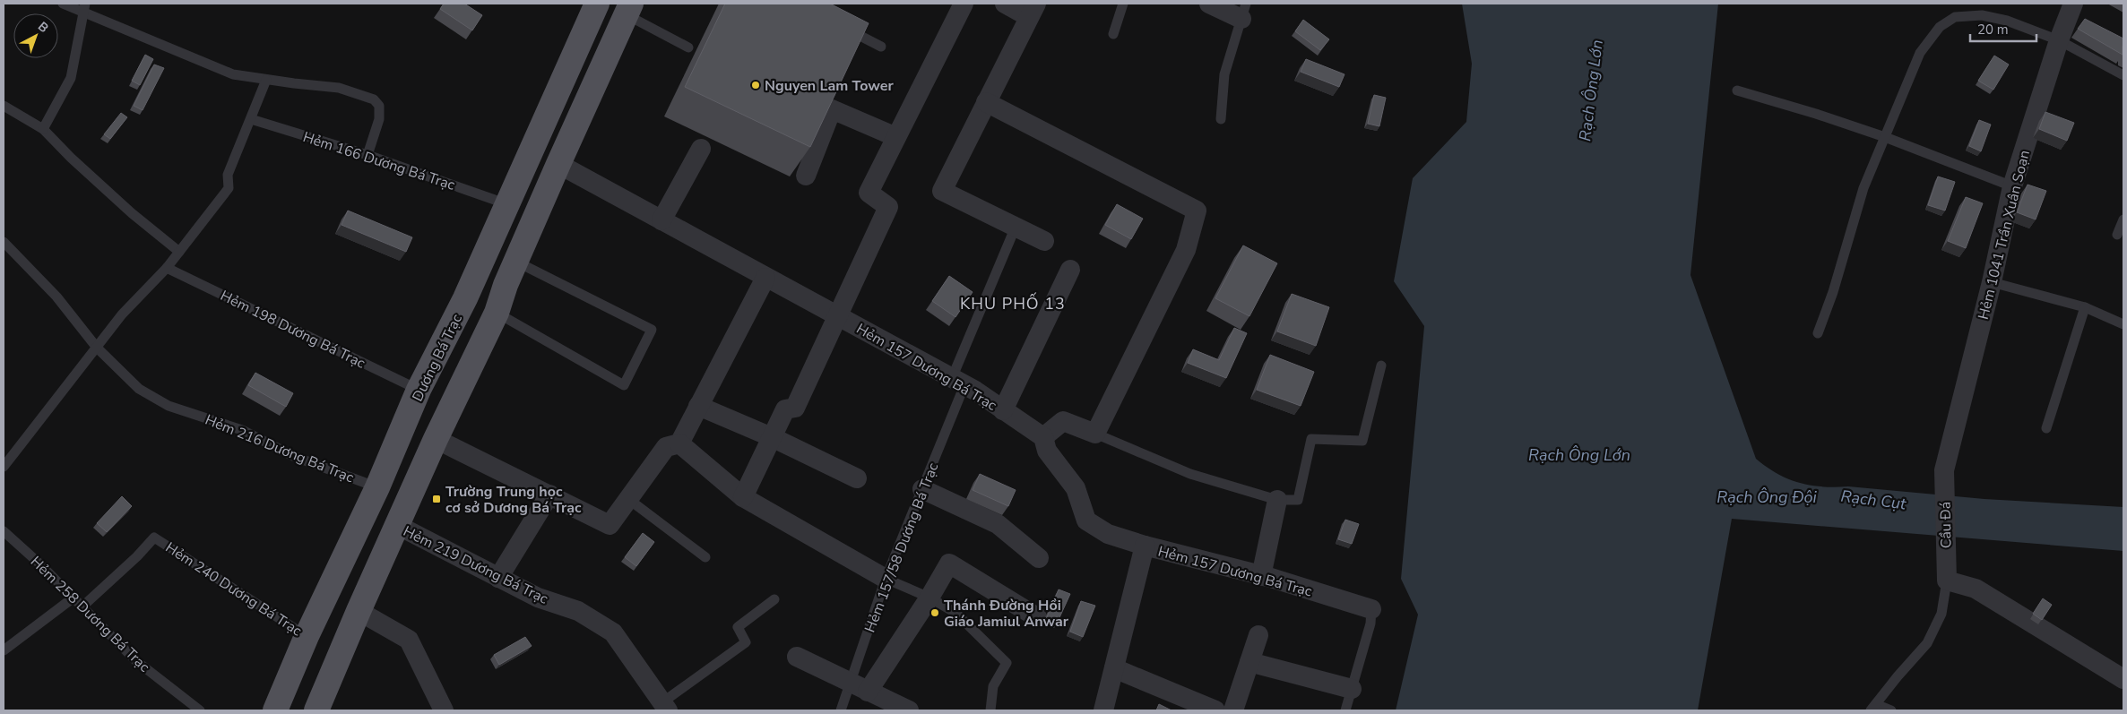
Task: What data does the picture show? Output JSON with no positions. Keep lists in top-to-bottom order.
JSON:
{
  "streets": {
    "main road": ["Dương Bá Trạc"],
    "street": [
      "Hẻm 1041 Trần Xuân Soạn",
      "Hẻm 157 Dương Bá Trạc",
      "Cầu Đá",
      "Hẻm 219 Dương Bá Trạc"
    ],
    "lane": [
      "Hẻm 166 Dương Bá Trạc",
      "Hẻm 198 Dương Bá Trạc",
      "Hẻm 216 Dương Bá Trạc",
      "Hẻm 157/58 Dương Bá Trạc",
      "Hẻm 240 Dương Bá Trạc",
      "Hẻm 258 Dương Bá Trạc"
    ]
  },
  "crossings": [
    ["Hẻm 166 Dương Bá Trạc", "Dương Bá Trạc"],
    ["Hẻm 1041 Trần Xuân Soạn", "Cầu Đá"],
    ["Hẻm 198 Dương Bá Trạc", "Dương Bá Trạc"],
    ["Dương Bá Trạc", "Hẻm 216 Dương Bá Trạc"],
    ["Dương Bá Trạc", "Hẻm 240 Dương Bá Trạc"],
    ["Hẻm 157 Dương Bá Trạc", "Hẻm 157/58 Dương Bá Trạc"],
    ["Hẻm 240 Dương Bá Trạc", "Hẻm 258 Dương Bá Trạc"]
  ],
  "districts": ["KHU PHỐ 13"],
  "water": ["Rạch Ông Lớn", "Rạch Ông Đội", "Rạch Cụt"],
  "places": {
    "other": ["Nguyen Lam Tower", "Thánh Đường Hồi Giáo Jamiul Anwar"],
    "transit": ["Trường Trung học cơ sở Dương Bá Trạc"]
  },
  "scale_bar": "20 m",
  "north": "top right"
}
